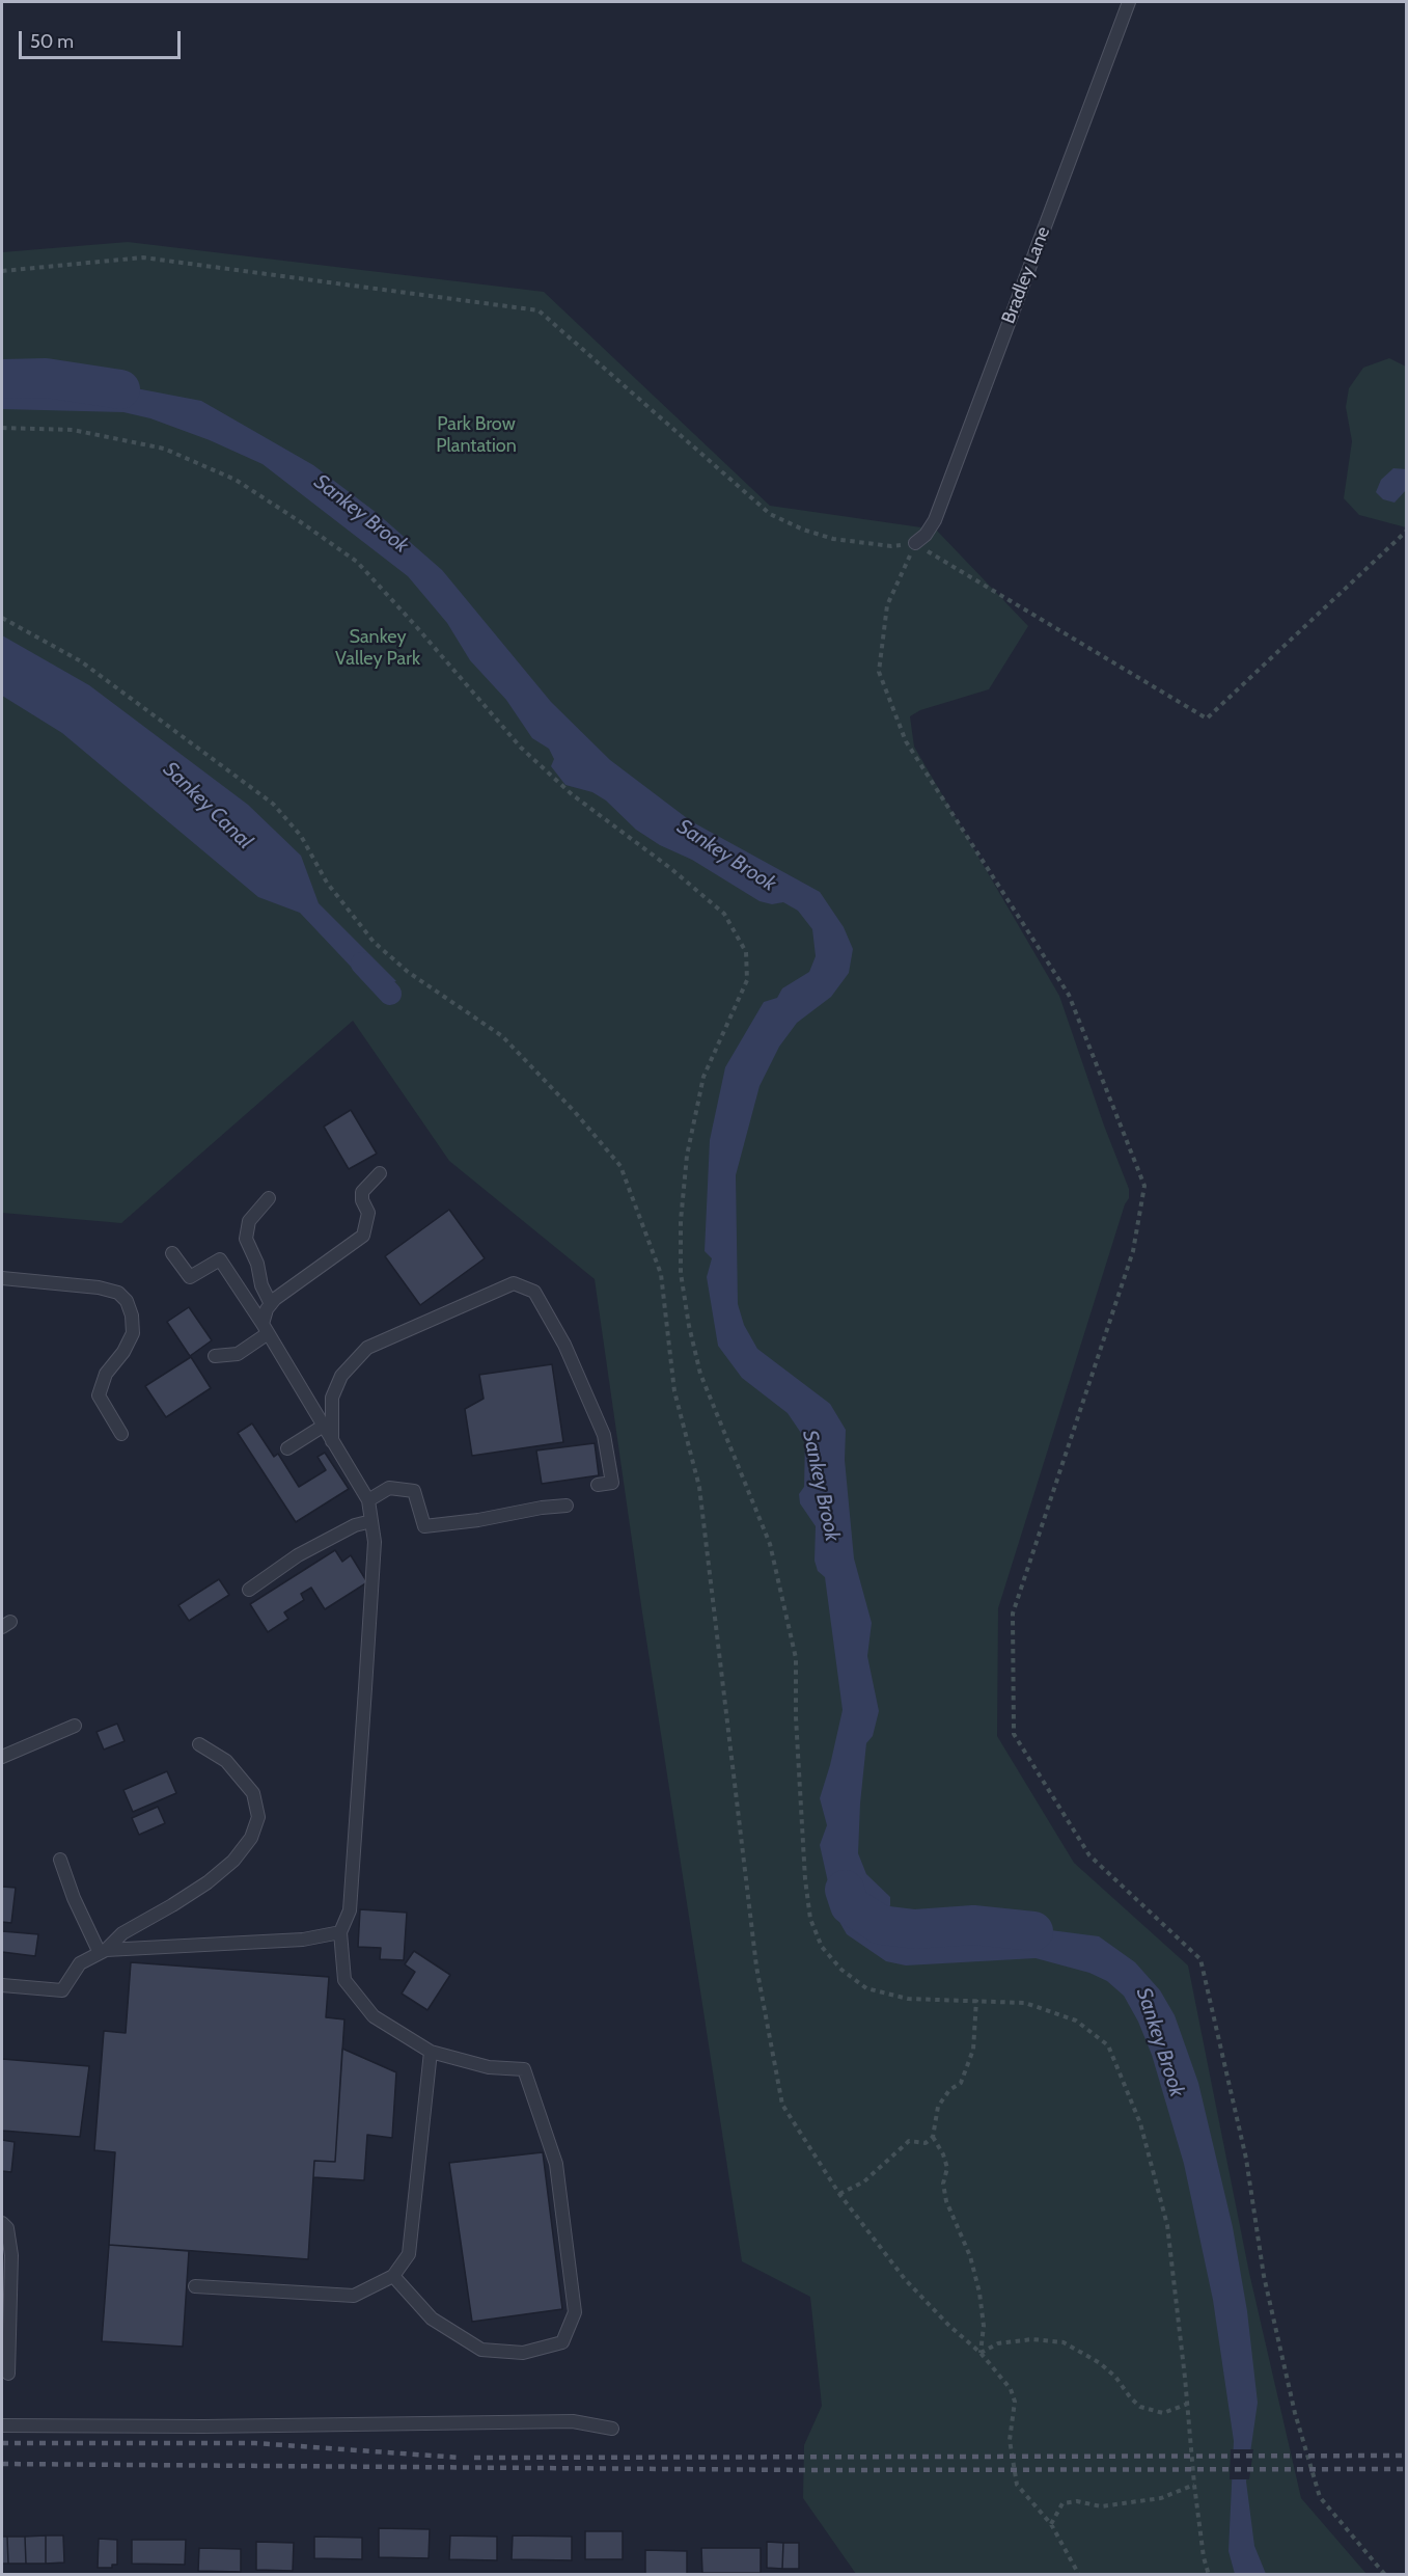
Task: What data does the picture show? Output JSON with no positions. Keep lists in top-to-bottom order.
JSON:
{
  "streets": {
    "lane": ["Bradley Lane"]
  },
  "water": ["Sankey Brook", "Sankey Canal"],
  "parks": ["Park Brow Plantation", "Sankey Valley Park"],
  "scale_bar": "50 m"
}
